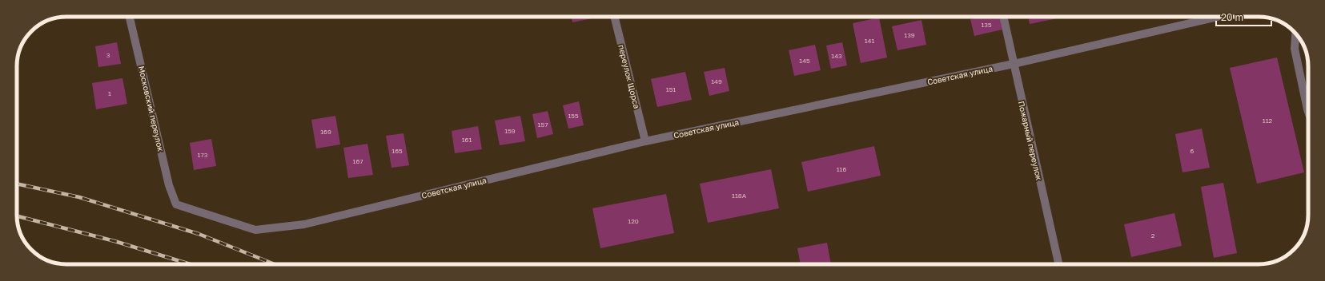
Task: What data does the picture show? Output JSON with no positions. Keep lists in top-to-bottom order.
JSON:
{
  "streets": {
    "street": [
      "Советская улица",
      "переулок Щорса",
      "Московский переулок",
      "Пожарный переулок"
    ]
  },
  "crossings": [
    ["Советская улица", "переулок Щорса"],
    ["Советская улица", "Московский переулок"],
    ["Советская улица", "Пожарный переулок"]
  ],
  "house_numbers": [
    "135",
    "139",
    "141",
    "3",
    "143",
    "145",
    "149",
    "151",
    "1",
    "155",
    "112",
    "157",
    "159",
    "169",
    "161",
    "165",
    "6",
    "173",
    "167",
    "116",
    "118А",
    "120",
    "2"
  ],
  "scale_bar": "20 m"
}
